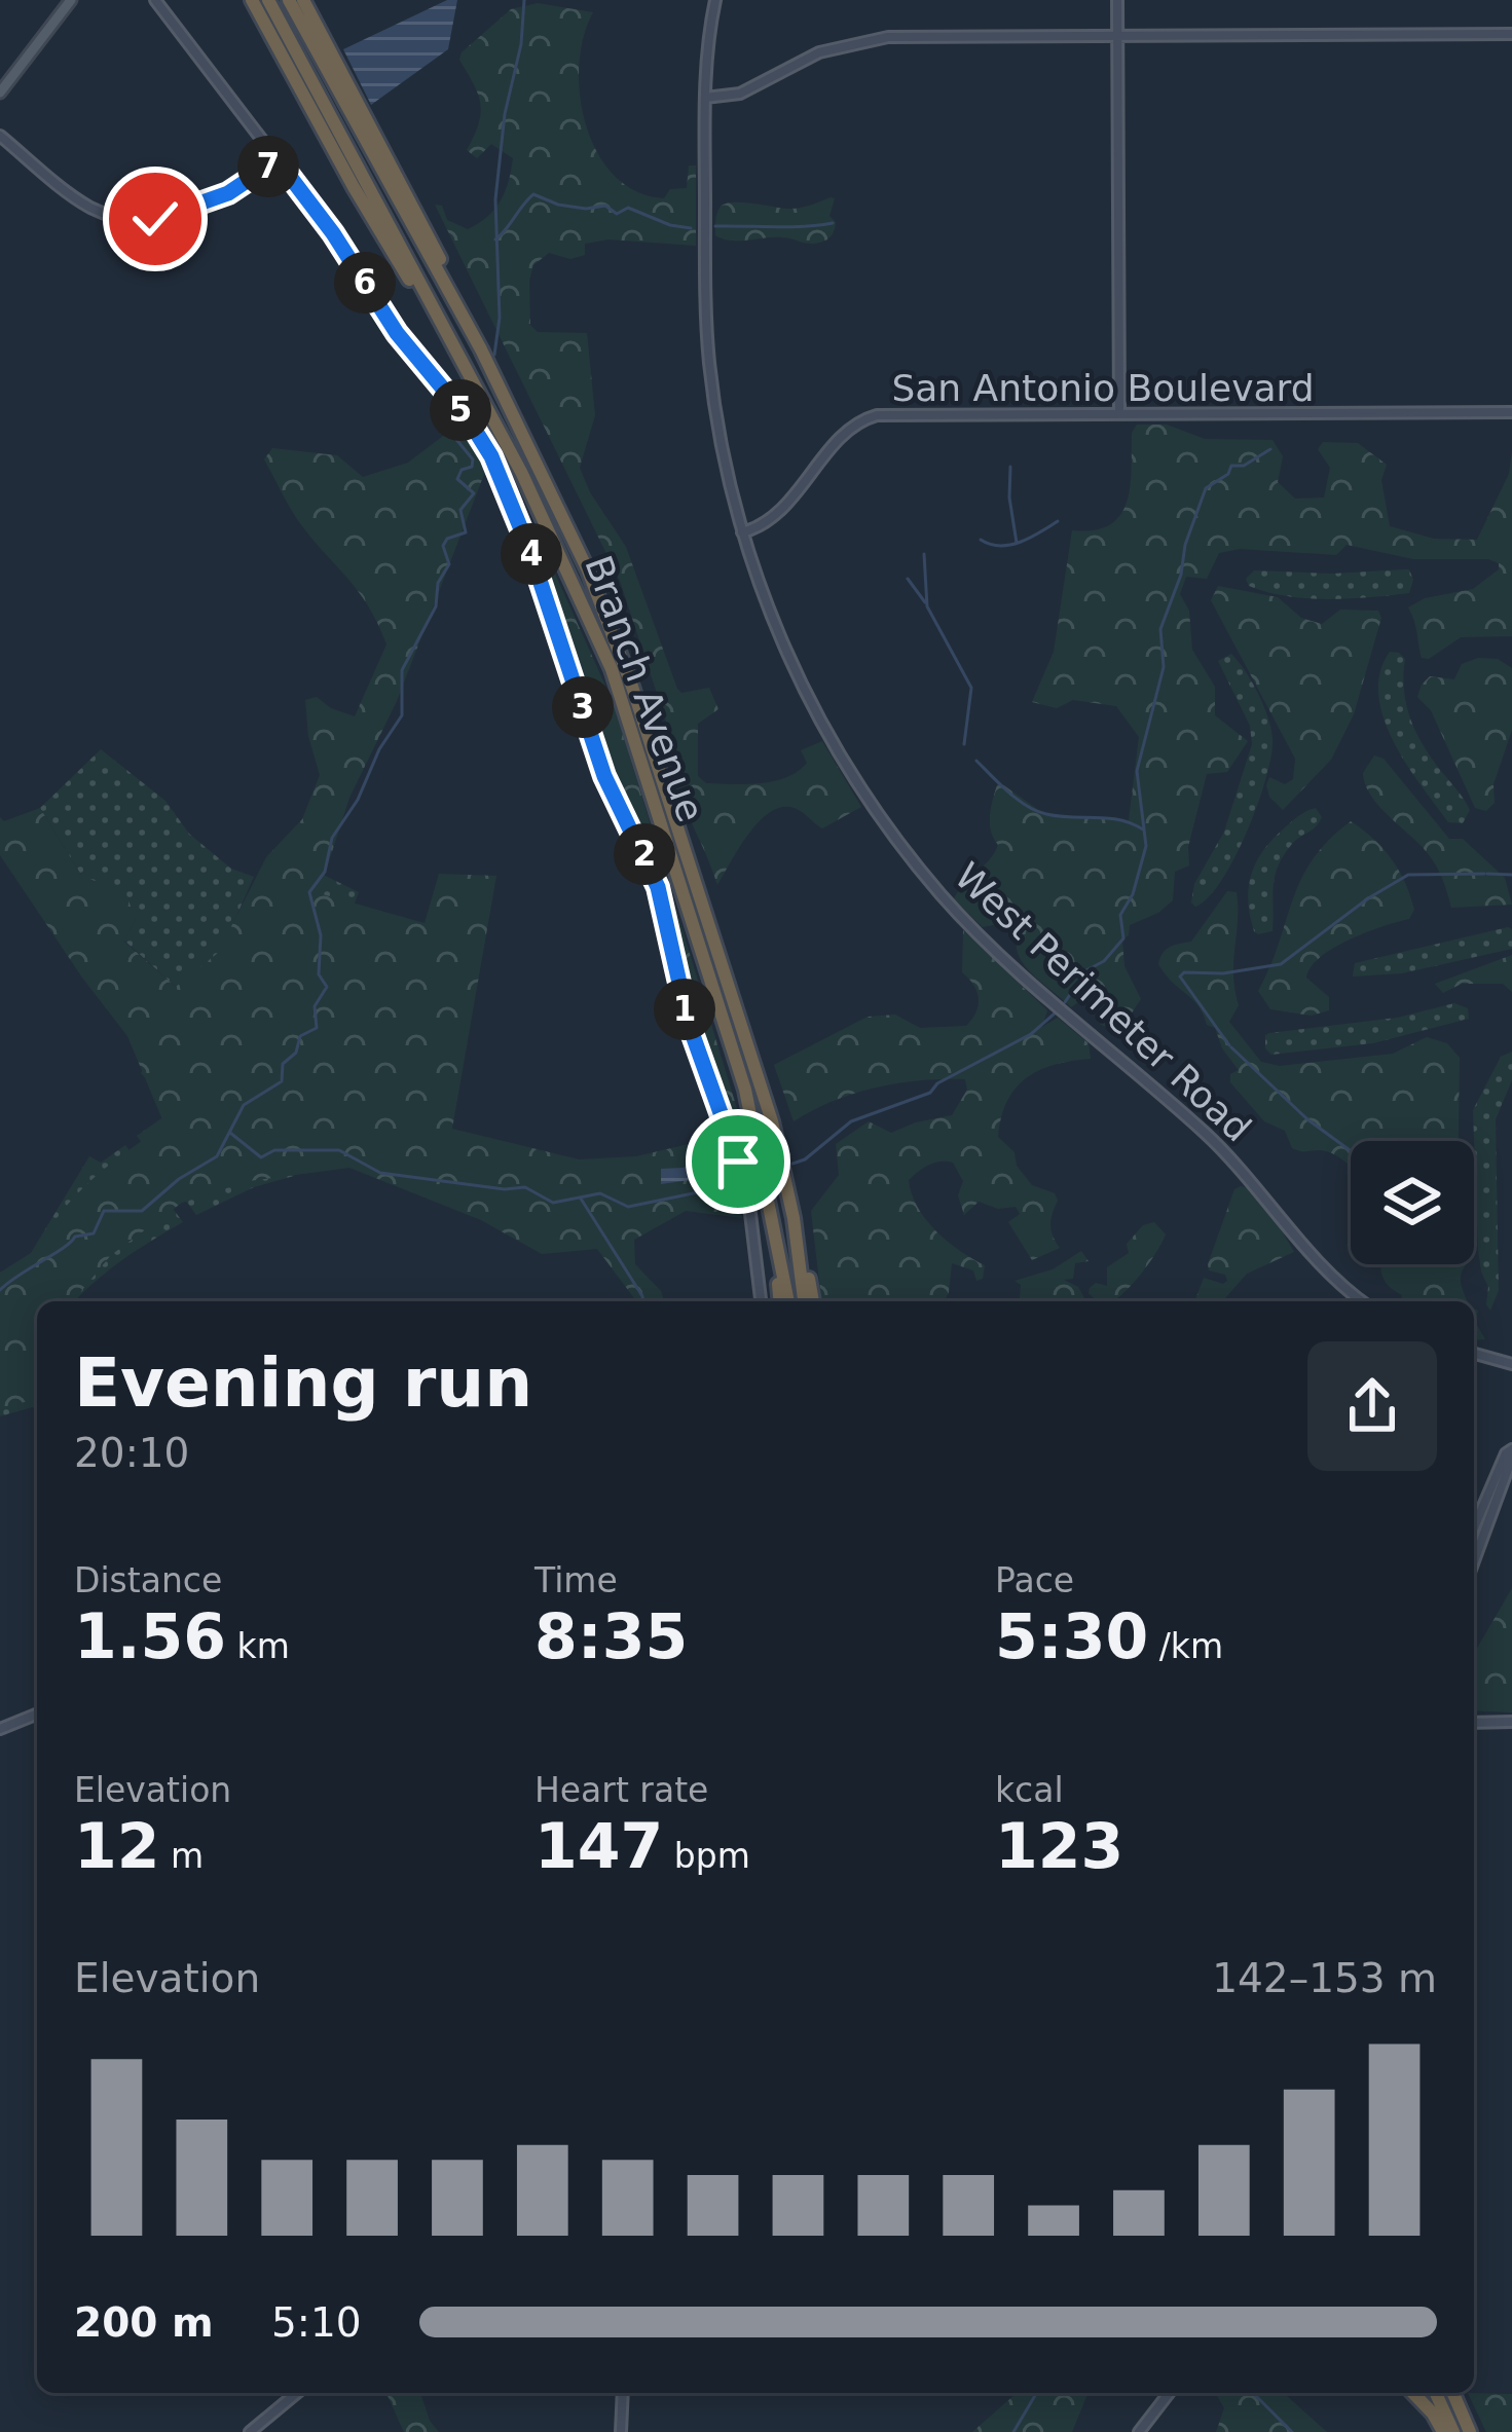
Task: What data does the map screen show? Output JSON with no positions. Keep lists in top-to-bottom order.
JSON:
{
  "streets": {
    "highway": ["Branch Avenue"],
    "street": ["San Antonio Boulevard", "West Perimeter Road"]
  },
  "crossings": [
    ["San Antonio Boulevard", "West Perimeter Road"]
  ],
  "page": {
    "pins": [
      "7",
      "6",
      "5",
      "4",
      "3",
      "2",
      "1"
    ],
    "heading": ["Evening run", "20:10"],
    "stats": [
      ["Distance", "1.56 km"],
      ["Time", "8:35"],
      ["Pace", "5:30 /km"],
      ["Elevation", "12 m"],
      ["Heart rate", "147 bpm"],
      ["kcal", "123"]
    ],
    "chart": ["Elevation", "142–153 m"],
    "list": [
      {
        "name": "200 m",
        "note": "5:10"
      }
    ]
  }
}
